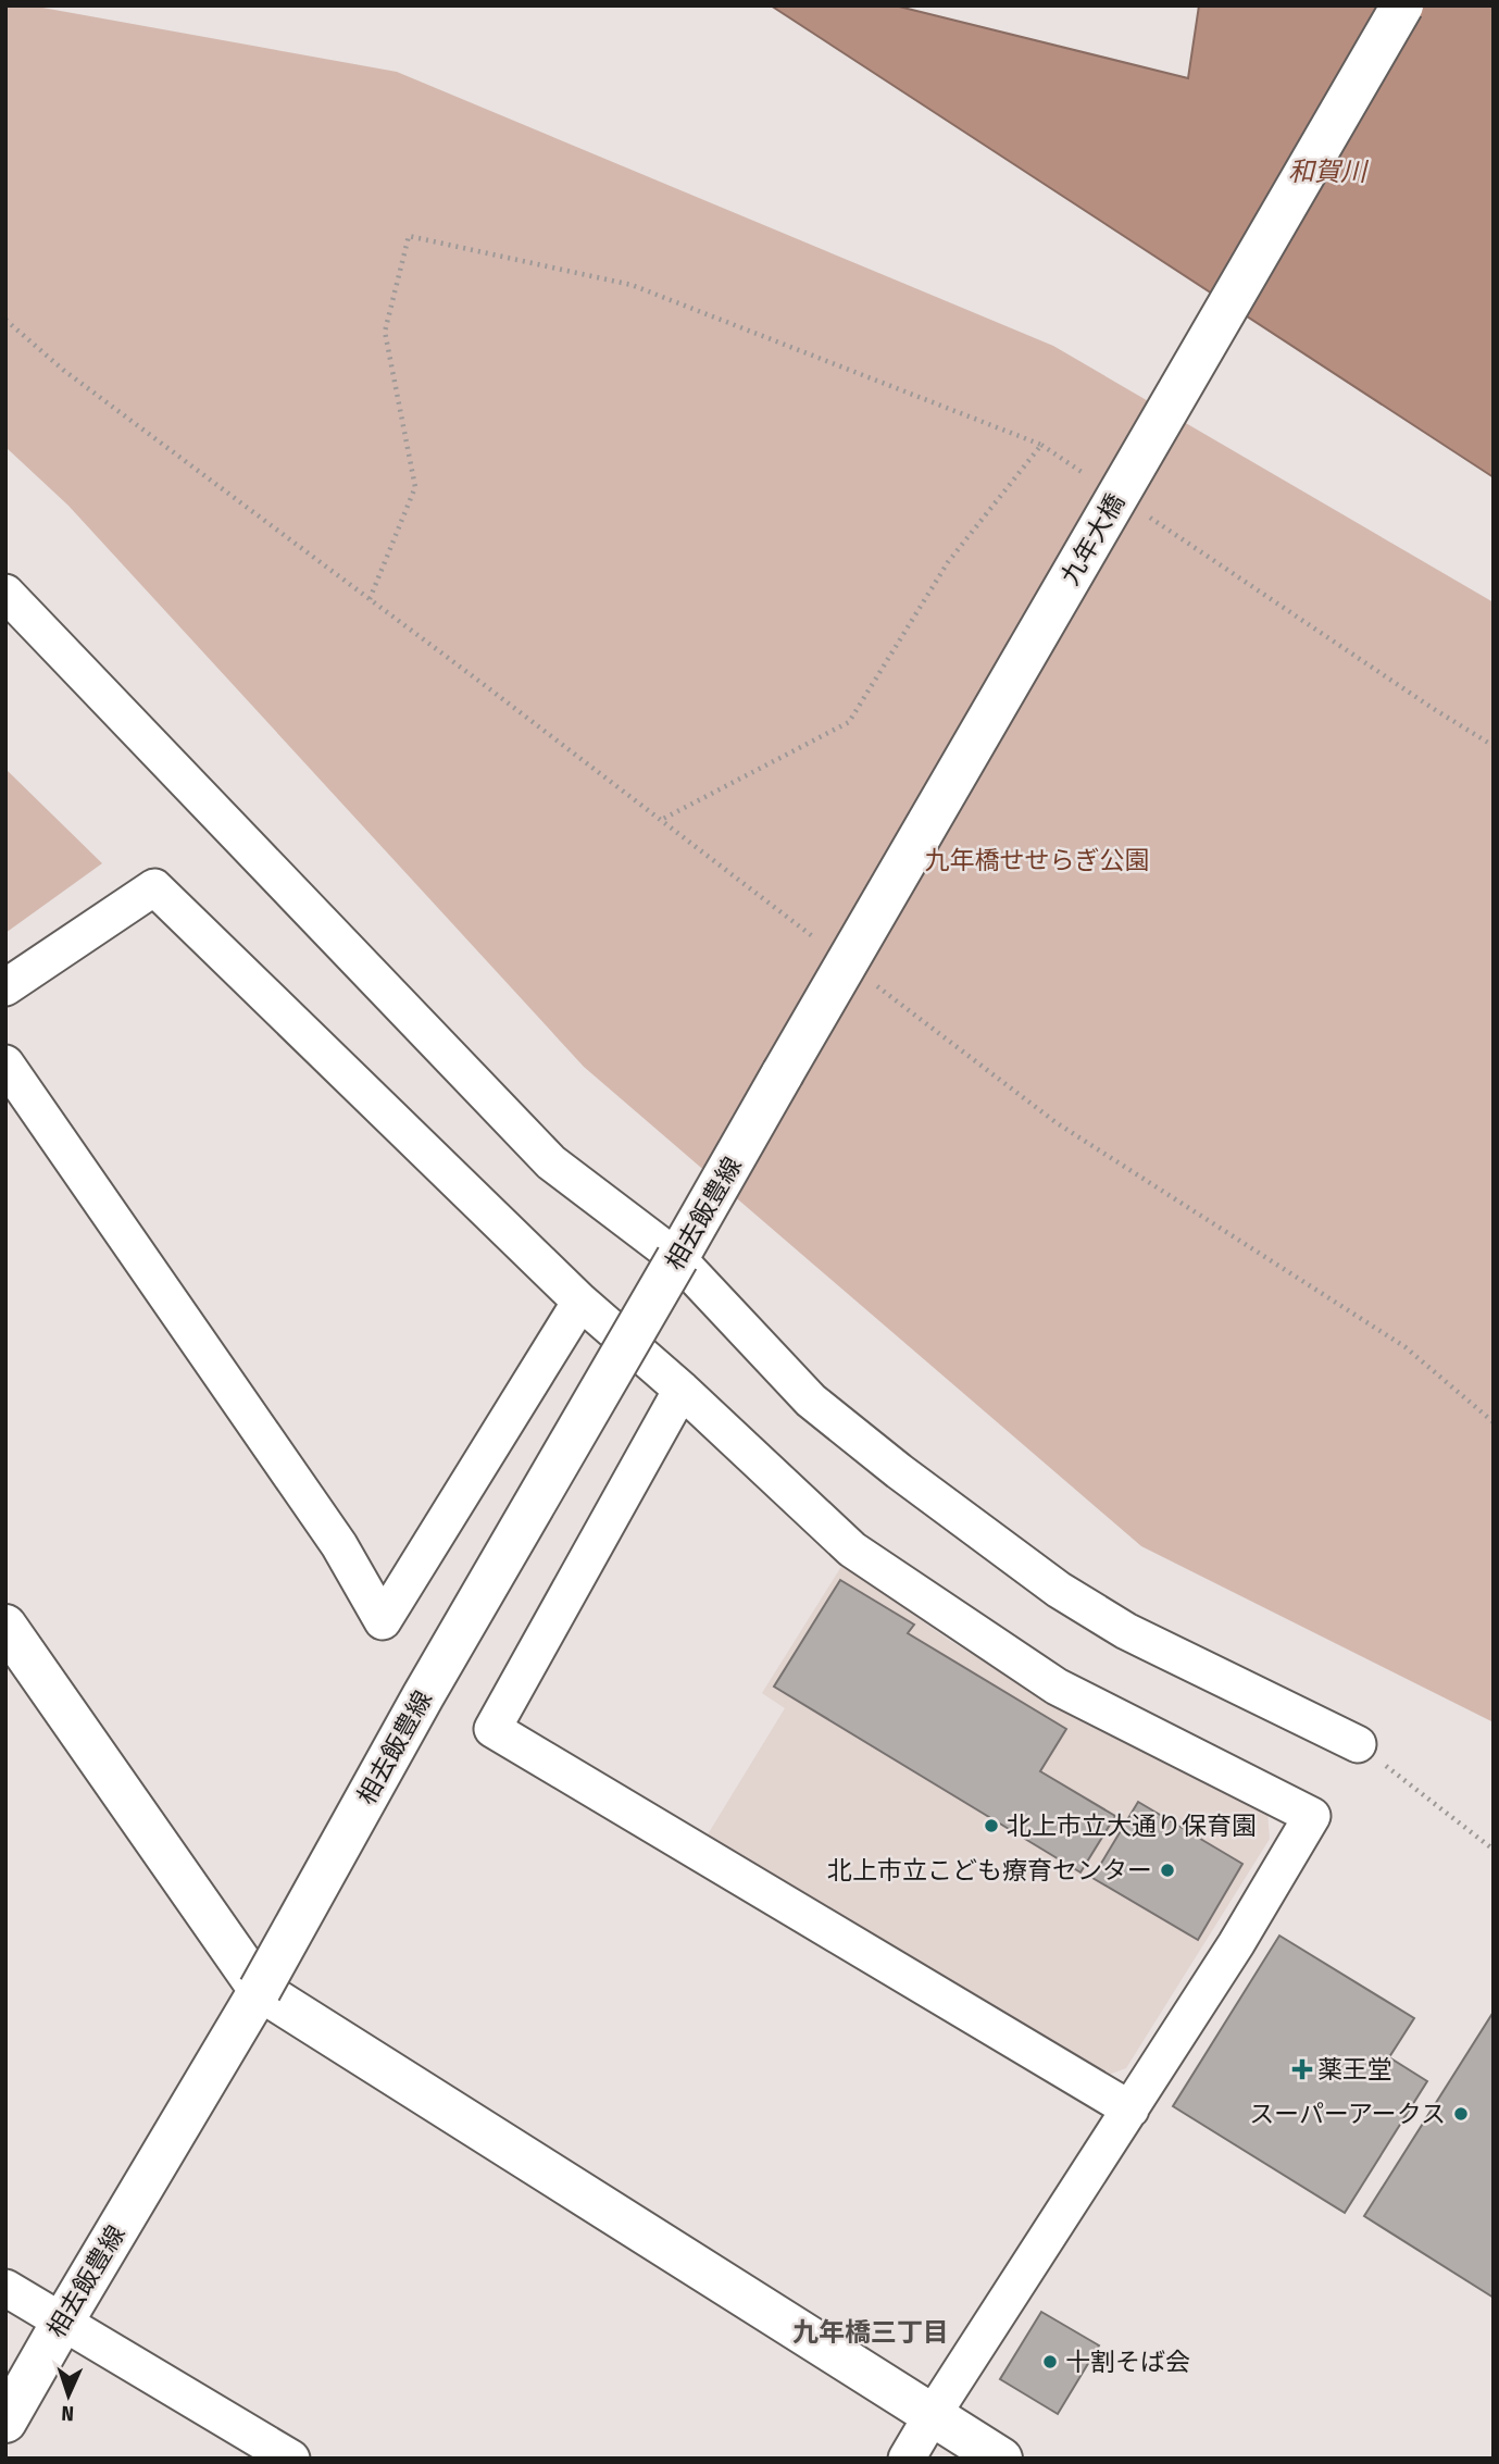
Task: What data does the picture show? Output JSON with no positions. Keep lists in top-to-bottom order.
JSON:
{
  "streets": {
    "main road": ["九年大橋", "相去飯豊線"]
  },
  "crossings": [
    ["九年大橋", "相去飯豊線"]
  ],
  "districts": ["九年橋三丁目"],
  "water": ["和賀川"],
  "parks": ["九年橋せせらぎ公園"],
  "places": {
    "other": [
      "北上市立大通り保育園",
      "北上市立こども療育センター",
      "スーパーアークス",
      "十割そば会"
    ],
    "health": ["薬王堂"]
  },
  "north": "bottom"
}
